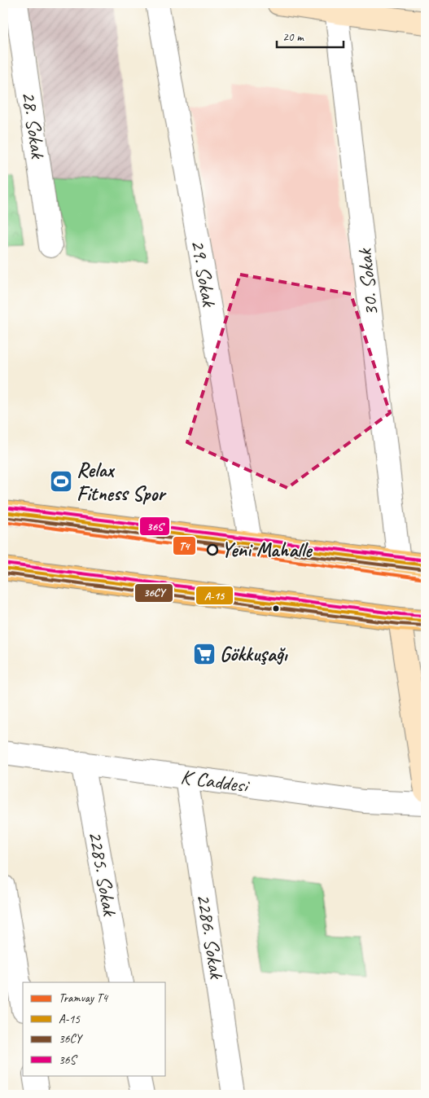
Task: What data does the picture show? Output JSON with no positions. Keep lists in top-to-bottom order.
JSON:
{
  "streets": {
    "street": [
      "28. Sokak",
      "29. Sokak",
      "30. Sokak",
      "K Caddesi",
      "2285. Sokak",
      "2286. Sokak"
    ]
  },
  "crossings": [
    ["K Caddesi", "2285. Sokak"],
    ["K Caddesi", "2286. Sokak"]
  ],
  "places": {
    "sports": ["Relax Fitness Spor"],
    "other": ["Yeni Mahalle"],
    "supermarket": ["Gökkuşağı"]
  },
  "lines": [
    "transit line 36S",
    "transit line A-15",
    "transit line 36CY",
    "tram line T4"
  ],
  "legend": [
    "Tramvay T4",
    "A-15",
    "36CY",
    "36S"
  ],
  "scale_bar": "20 m"
}
